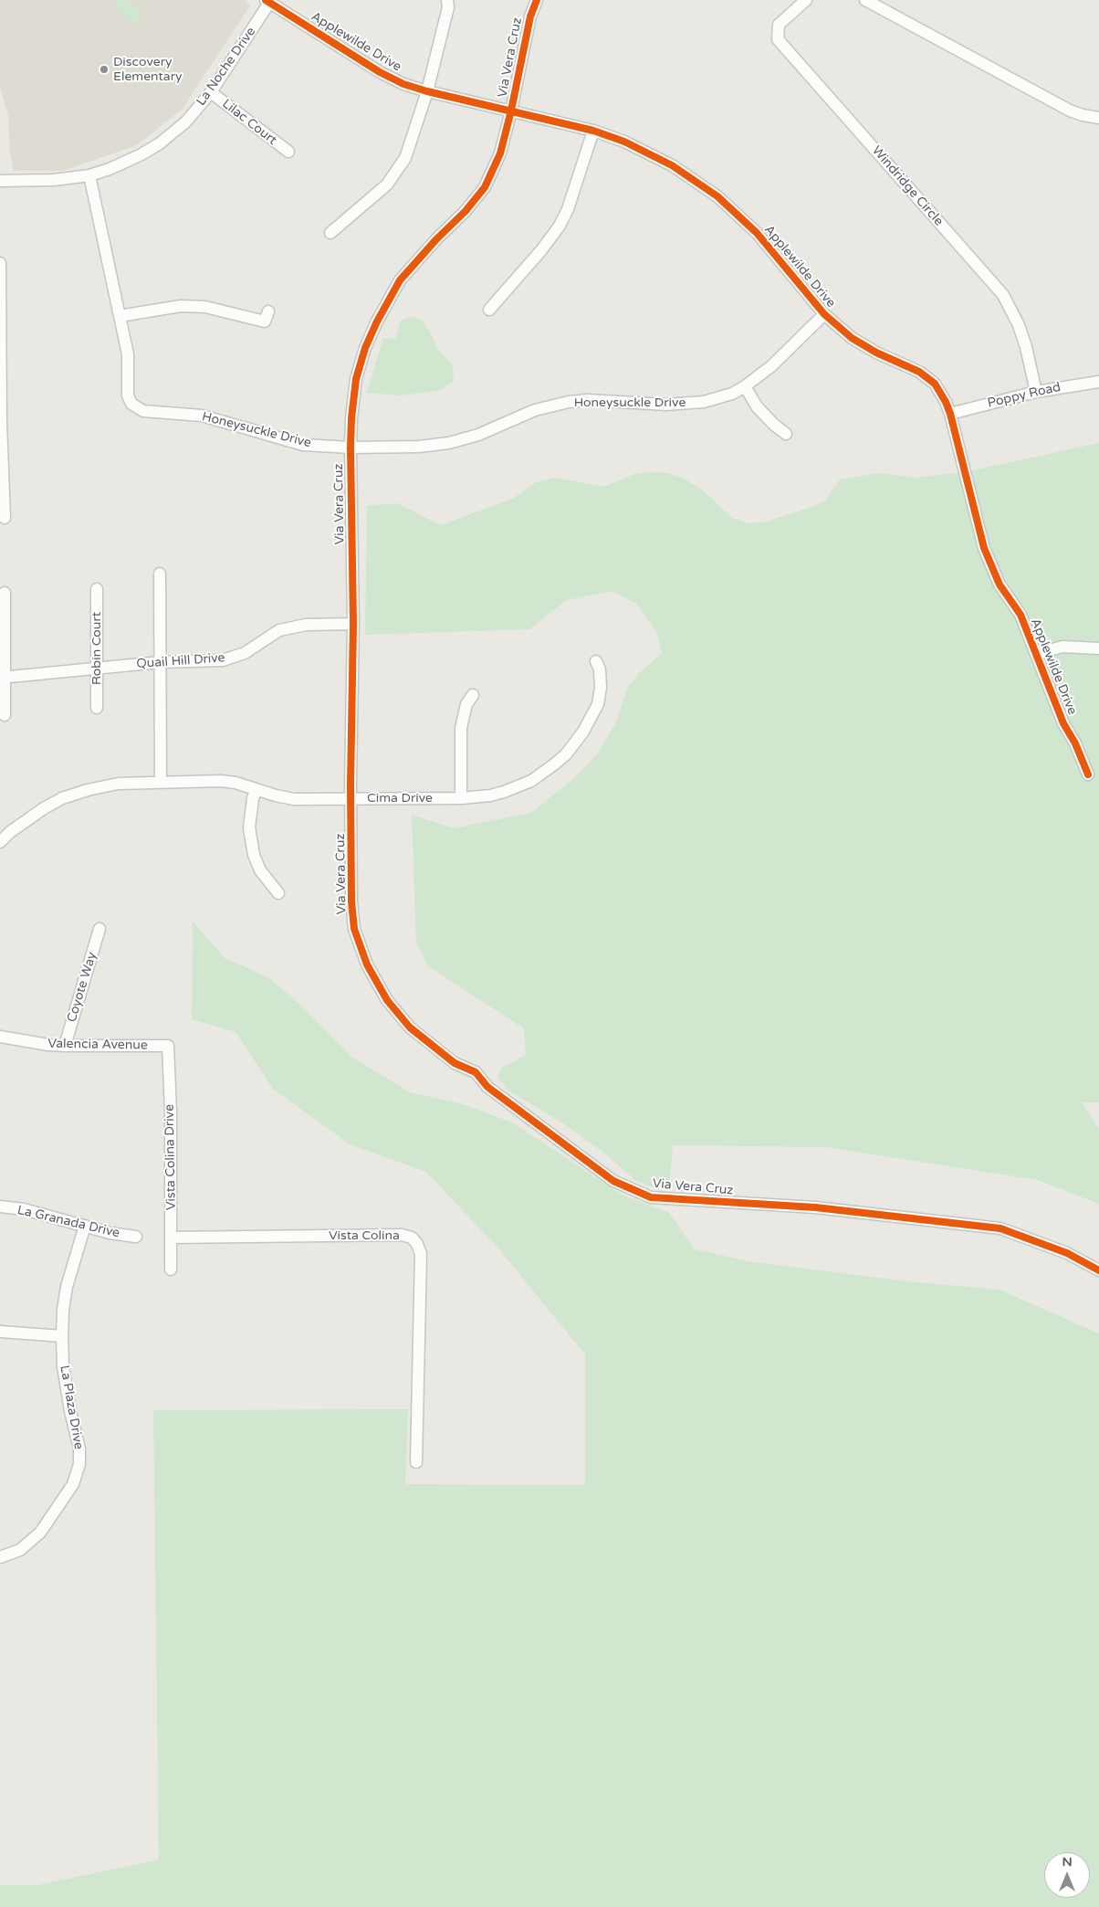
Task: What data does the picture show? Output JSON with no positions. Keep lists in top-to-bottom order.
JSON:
{
  "streets": {
    "street": [
      "Applewilde Drive",
      "Via Vera Cruz",
      "La Noche Drive",
      "Lilac Court",
      "Windridge Circle",
      "Poppy Road",
      "Honeysuckle Drive",
      "Robin Court",
      "Quail Hill Drive",
      "Cima Drive",
      "Coyote Way",
      "Valencia Avenue",
      "Vista Colina Drive",
      "La Granada Drive",
      "Vista Colina",
      "La Plaza Drive"
    ]
  },
  "crossings": [
    ["Applewilde Drive", "Via Vera Cruz"],
    ["Applewilde Drive", "La Noche Drive"],
    ["Applewilde Drive", "Poppy Road"],
    ["Applewilde Drive", "Honeysuckle Drive"],
    ["Via Vera Cruz", "Honeysuckle Drive"],
    ["Via Vera Cruz", "Quail Hill Drive"],
    ["Via Vera Cruz", "Cima Drive"],
    ["La Noche Drive", "Lilac Court"],
    ["La Noche Drive", "Honeysuckle Drive"],
    ["Windridge Circle", "Poppy Road"],
    ["Robin Court", "Quail Hill Drive"],
    ["Coyote Way", "Valencia Avenue"],
    ["Valencia Avenue", "Vista Colina Drive"],
    ["Vista Colina Drive", "Vista Colina"],
    ["La Granada Drive", "La Plaza Drive"]
  ],
  "places": ["Discovery Elementary"],
  "north": "top"
}
